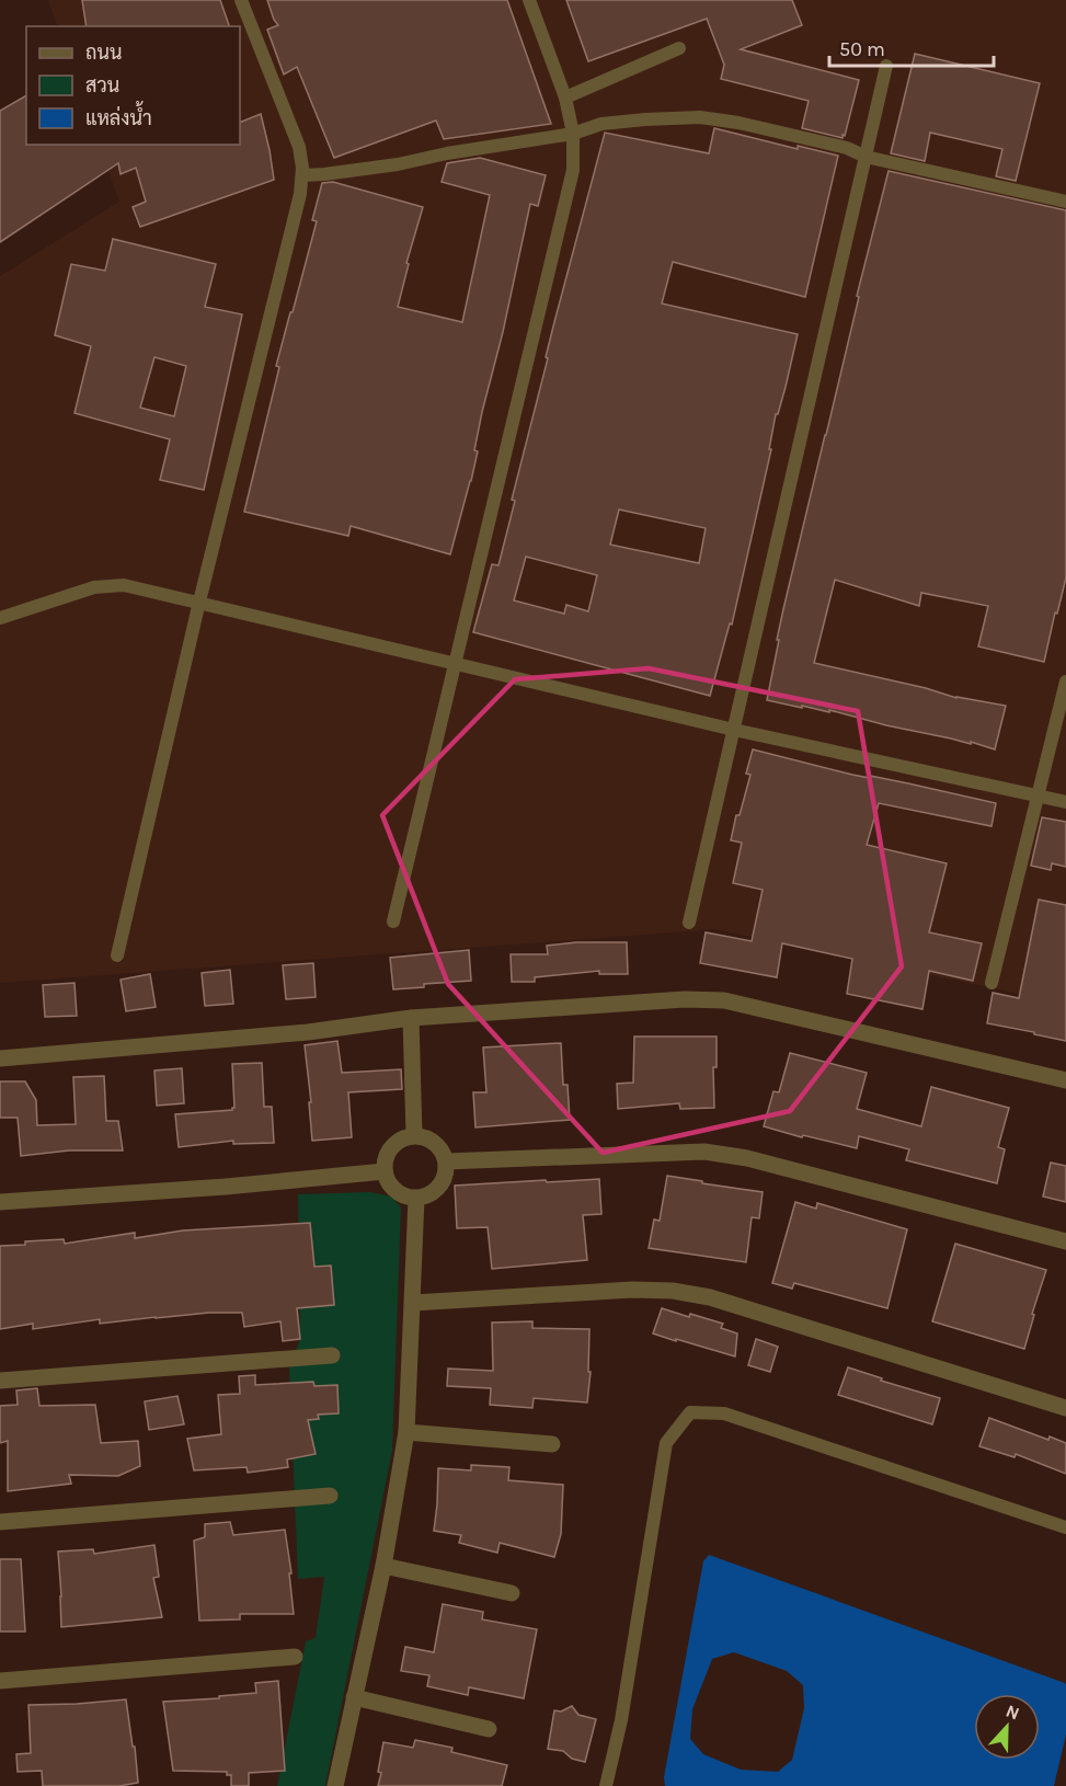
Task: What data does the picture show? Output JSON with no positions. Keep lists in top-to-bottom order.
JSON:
{
  "legend": ["ถนน", "สวน", "แหล่งน้ำ"],
  "scale_bar": "50 m",
  "north": "top"
}
